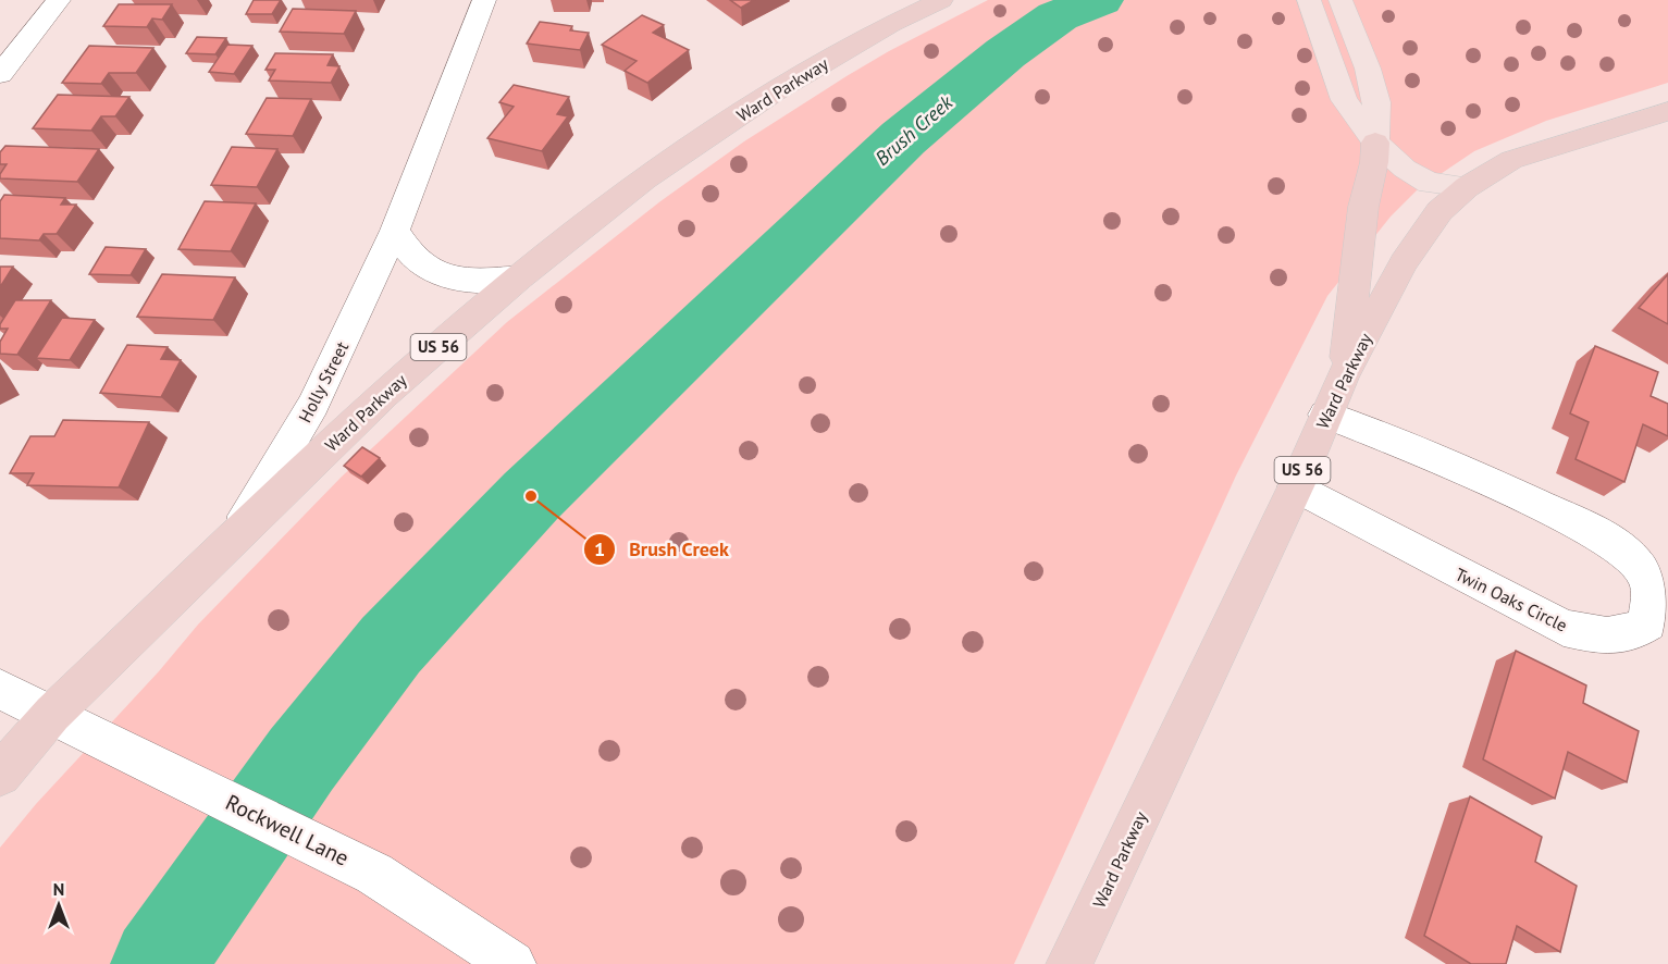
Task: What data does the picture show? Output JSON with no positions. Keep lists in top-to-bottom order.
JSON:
{
  "streets": {
    "highway": ["Ward Parkway", "US 56"],
    "street": ["Holly Street", "Twin Oaks Circle", "Rockwell Lane"]
  },
  "crossings": [
    ["Ward Parkway", "Holly Street"],
    ["Ward Parkway", "Twin Oaks Circle"],
    ["Ward Parkway", "Rockwell Lane"]
  ],
  "water": ["Brush Creek"],
  "places": ["Brush Creek"],
  "north": "top"
}
